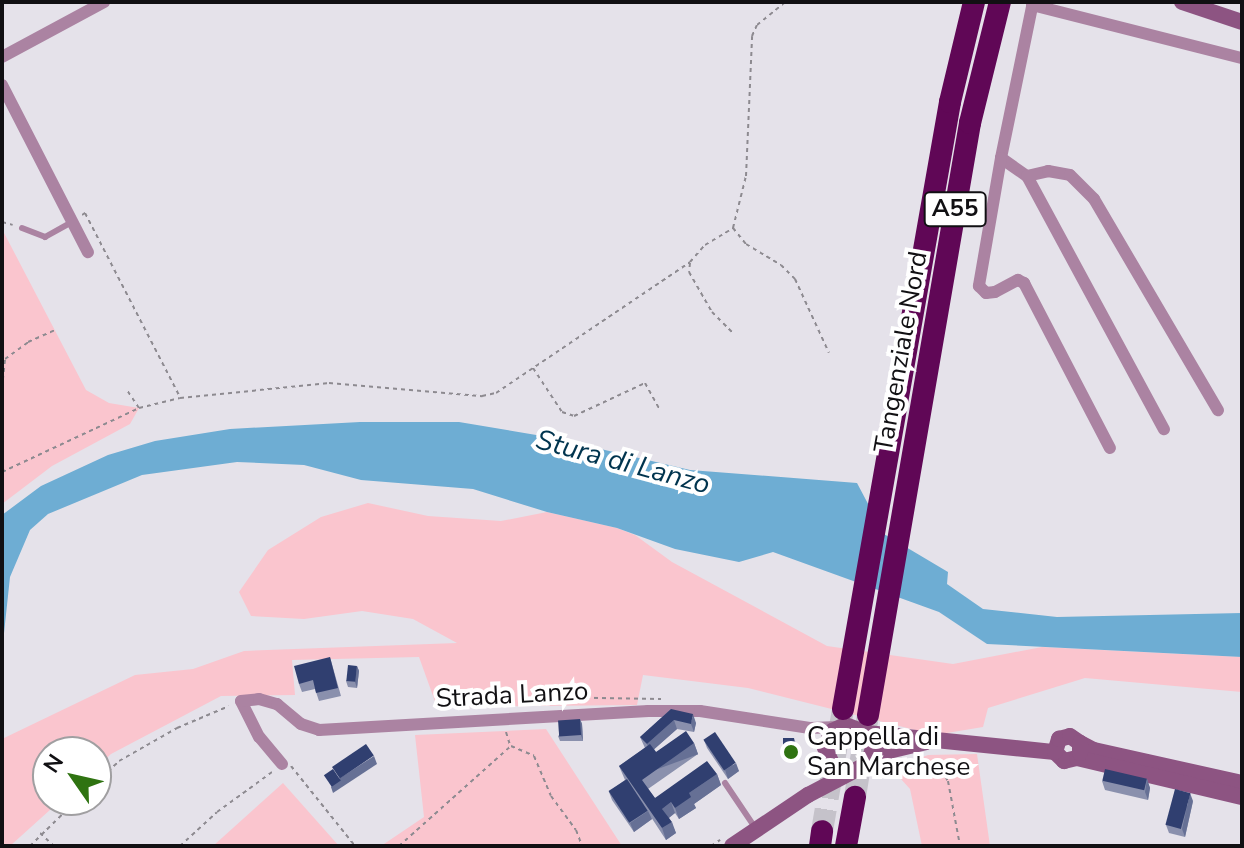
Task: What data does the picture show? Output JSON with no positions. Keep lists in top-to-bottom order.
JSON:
{
  "streets": {
    "highway": ["A55", "Tangenziale Nord"],
    "street": ["Strada Lanzo"]
  },
  "crossings": [
    ["Tangenziale Nord", "Strada Lanzo"]
  ],
  "water": ["Stura di Lanzo"],
  "places": ["Cappella di San Marchese"],
  "north": "top left"
}
